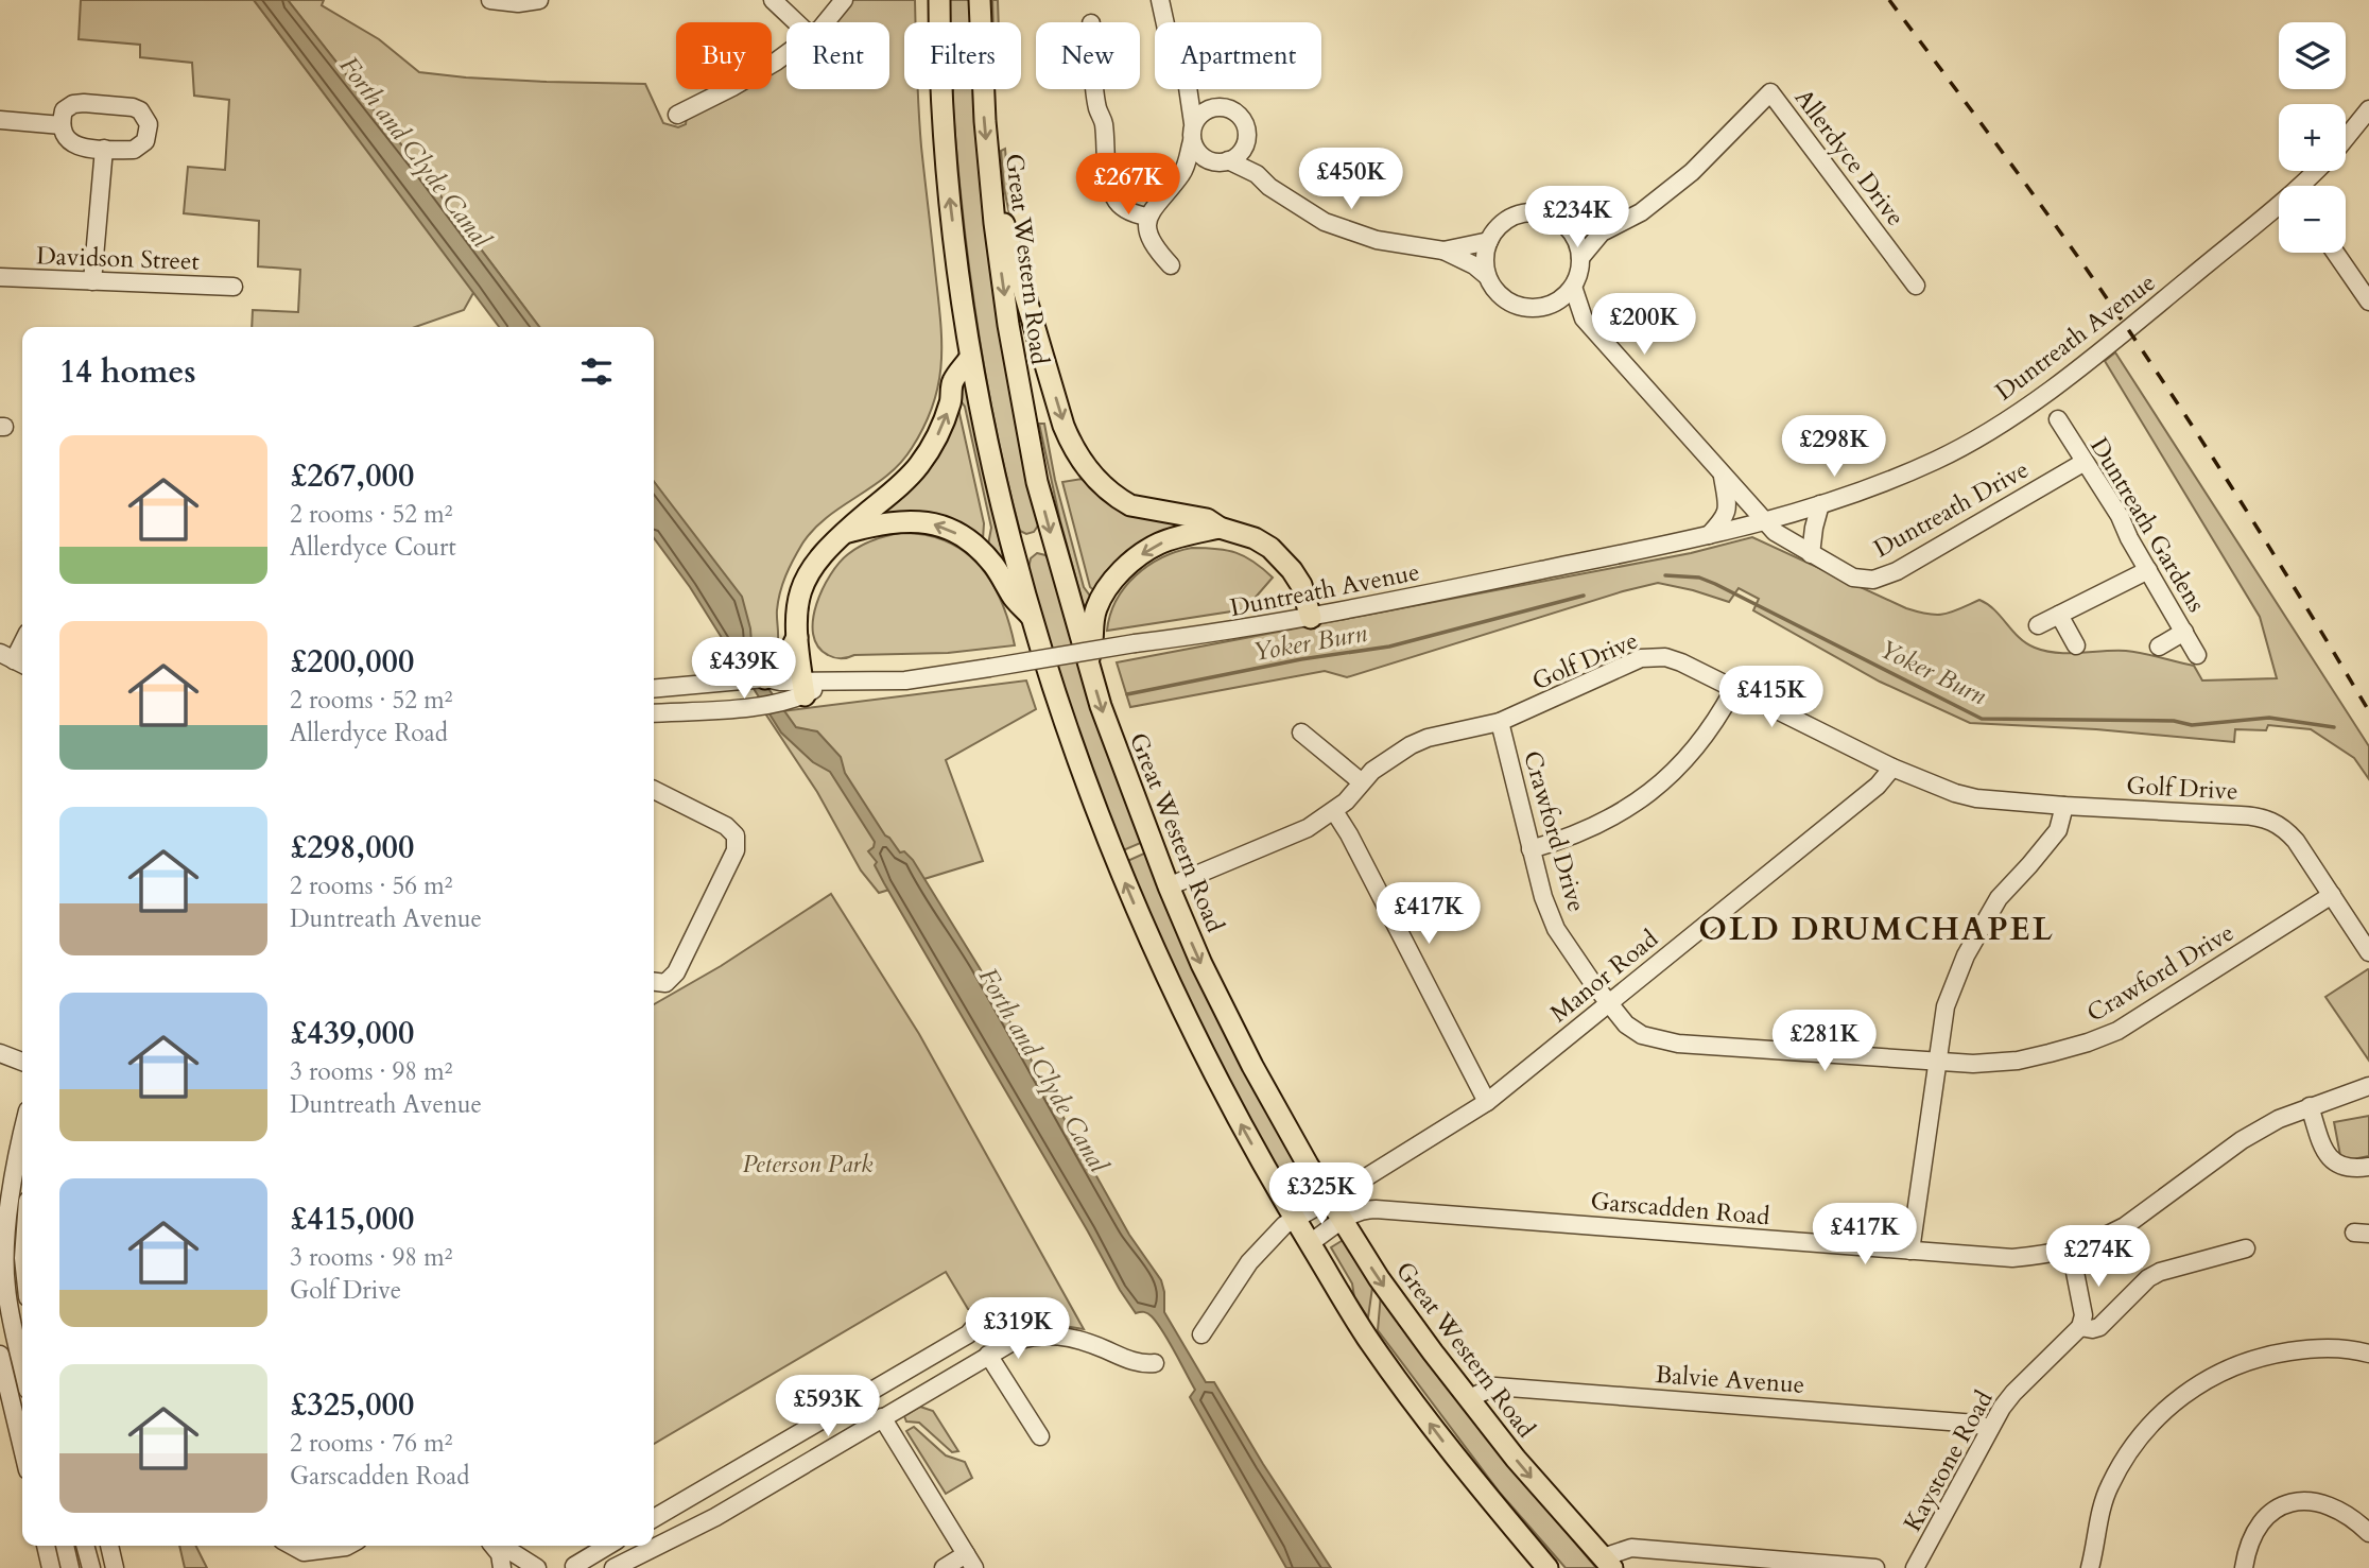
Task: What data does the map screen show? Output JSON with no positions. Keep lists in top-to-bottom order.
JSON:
{
  "streets": {
    "main road": ["Great Western Road"],
    "street": [
      "Allerdyce Drive",
      "Davidson Street",
      "Duntreath Avenue",
      "Duntreath Drive",
      "Duntreath Gardens",
      "Golf Drive",
      "Crawford Drive",
      "Manor Road",
      "Garscadden Road",
      "Balvie Avenue",
      "Kaystone Road"
    ]
  },
  "crossings": [
    ["Great Western Road", "Golf Drive"],
    ["Great Western Road", "Manor Road"],
    ["Great Western Road", "Garscadden Road"],
    ["Great Western Road", "Balvie Avenue"],
    ["Duntreath Avenue", "Duntreath Drive"],
    ["Duntreath Drive", "Duntreath Gardens"],
    ["Golf Drive", "Crawford Drive"],
    ["Golf Drive", "Manor Road"],
    ["Crawford Drive", "Manor Road"],
    ["Balvie Avenue", "Kaystone Road"]
  ],
  "districts": ["OLD DRUMCHAPEL"],
  "water": ["Forth and Clyde Canal", "Yoker Burn"],
  "parks": ["Peterson Park"],
  "page": {
    "map_buttons": ["+", "−"],
    "chip": [
      "Buy",
      "Rent",
      "Filters",
      "New",
      "Apartment"
    ],
    "price": [
      "£450K",
      "£267K",
      "£234K",
      "£200K",
      "£298K",
      "£439K",
      "£415K",
      "£417K",
      "£281K",
      "£325K",
      "£417K",
      "£274K",
      "£319K",
      "£593K"
    ],
    "heading": "14 homes",
    "list": [
      {
        "name": "£267,000",
        "note": "2 rooms · 52 m² · Allerdyce Court"
      },
      {
        "name": "£200,000",
        "note": "2 rooms · 52 m² · Allerdyce Road"
      },
      {
        "name": "£298,000",
        "note": "2 rooms · 56 m² · Duntreath Avenue"
      },
      {
        "name": "£439,000",
        "note": "3 rooms · 98 m² · Duntreath Avenue"
      },
      {
        "name": "£415,000",
        "note": "3 rooms · 98 m² · Golf Drive"
      },
      {
        "name": "£325,000",
        "note": "2 rooms · 76 m² · Garscadden Road"
      }
    ]
  }
}
